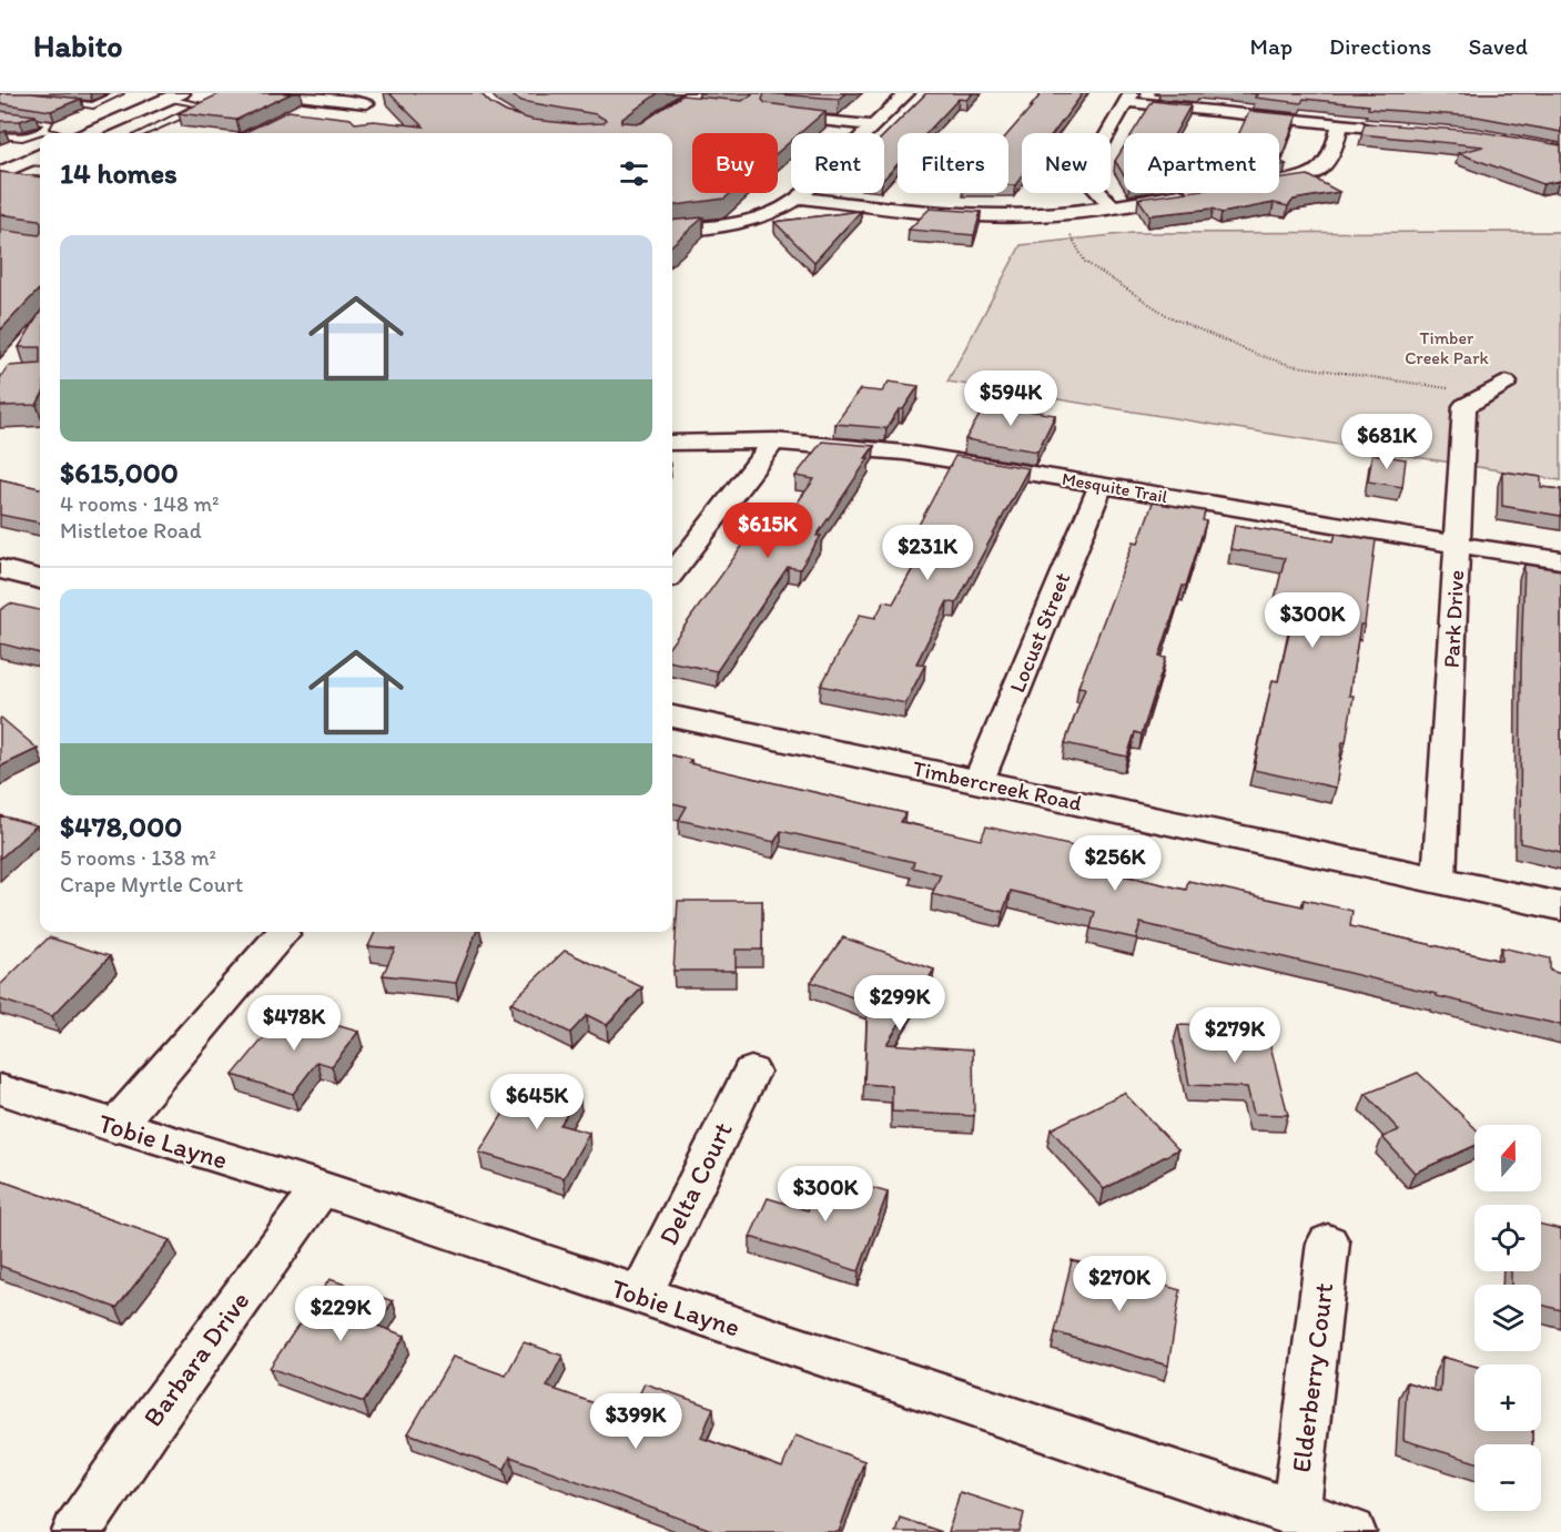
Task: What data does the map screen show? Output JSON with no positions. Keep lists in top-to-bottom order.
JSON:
{
  "streets": {
    "street": [
      "Mesquite Trail",
      "Park Drive",
      "Locust Street",
      "Timbercreek Road",
      "Tobie Layne",
      "Delta Court",
      "Barbara Drive",
      "Elderberry Court"
    ]
  },
  "crossings": [
    ["Mesquite Trail", "Park Drive"],
    ["Mesquite Trail", "Locust Street"],
    ["Park Drive", "Timbercreek Road"],
    ["Locust Street", "Timbercreek Road"],
    ["Tobie Layne", "Delta Court"],
    ["Tobie Layne", "Barbara Drive"],
    ["Tobie Layne", "Elderberry Court"]
  ],
  "parks": ["Timber Creek Park"],
  "north": "top",
  "page": {
    "header": "Habito",
    "nav": ["Map", "Directions", "Saved"],
    "chip": [
      "Buy",
      "Rent",
      "Filters",
      "New",
      "Apartment"
    ],
    "heading": "14 homes",
    "list": [
      {
        "name": "$615,000",
        "note": "4 rooms · 148 m² · Mistletoe Road"
      },
      {
        "name": "$478,000",
        "note": "5 rooms · 138 m² · Crape Myrtle Court"
      }
    ],
    "price": [
      "$594K",
      "$681K",
      "$615K",
      "$231K",
      "$300K",
      "$256K",
      "$299K",
      "$478K",
      "$279K",
      "$645K",
      "$300K",
      "$270K",
      "$229K",
      "$399K"
    ],
    "map_buttons": ["+", "−"]
  }
}
